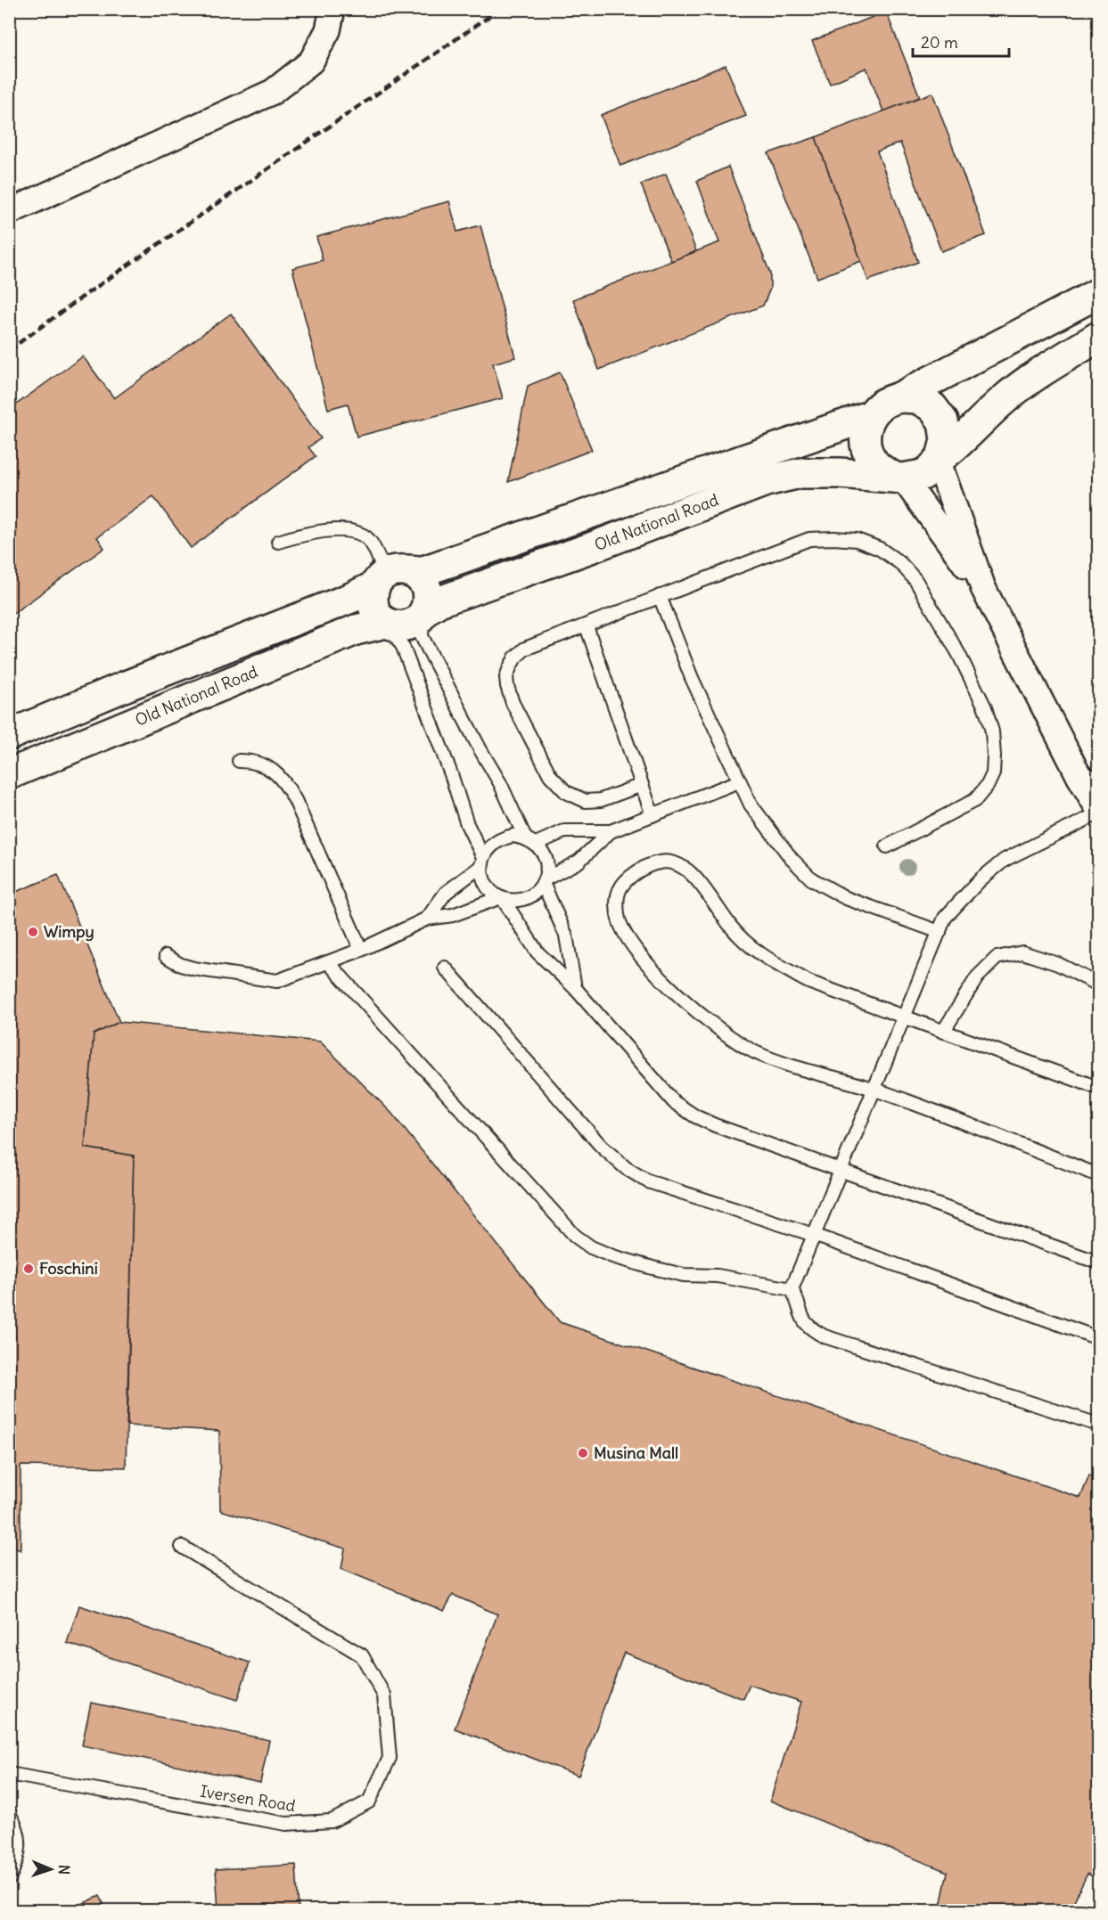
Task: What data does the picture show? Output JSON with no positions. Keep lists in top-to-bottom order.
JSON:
{
  "streets": {
    "main road": ["Old National Road"],
    "lane": ["Iversen Road"]
  },
  "places": ["Wimpy", "Foschini", "Musina Mall"],
  "scale_bar": "20 m",
  "north": "right"
}
